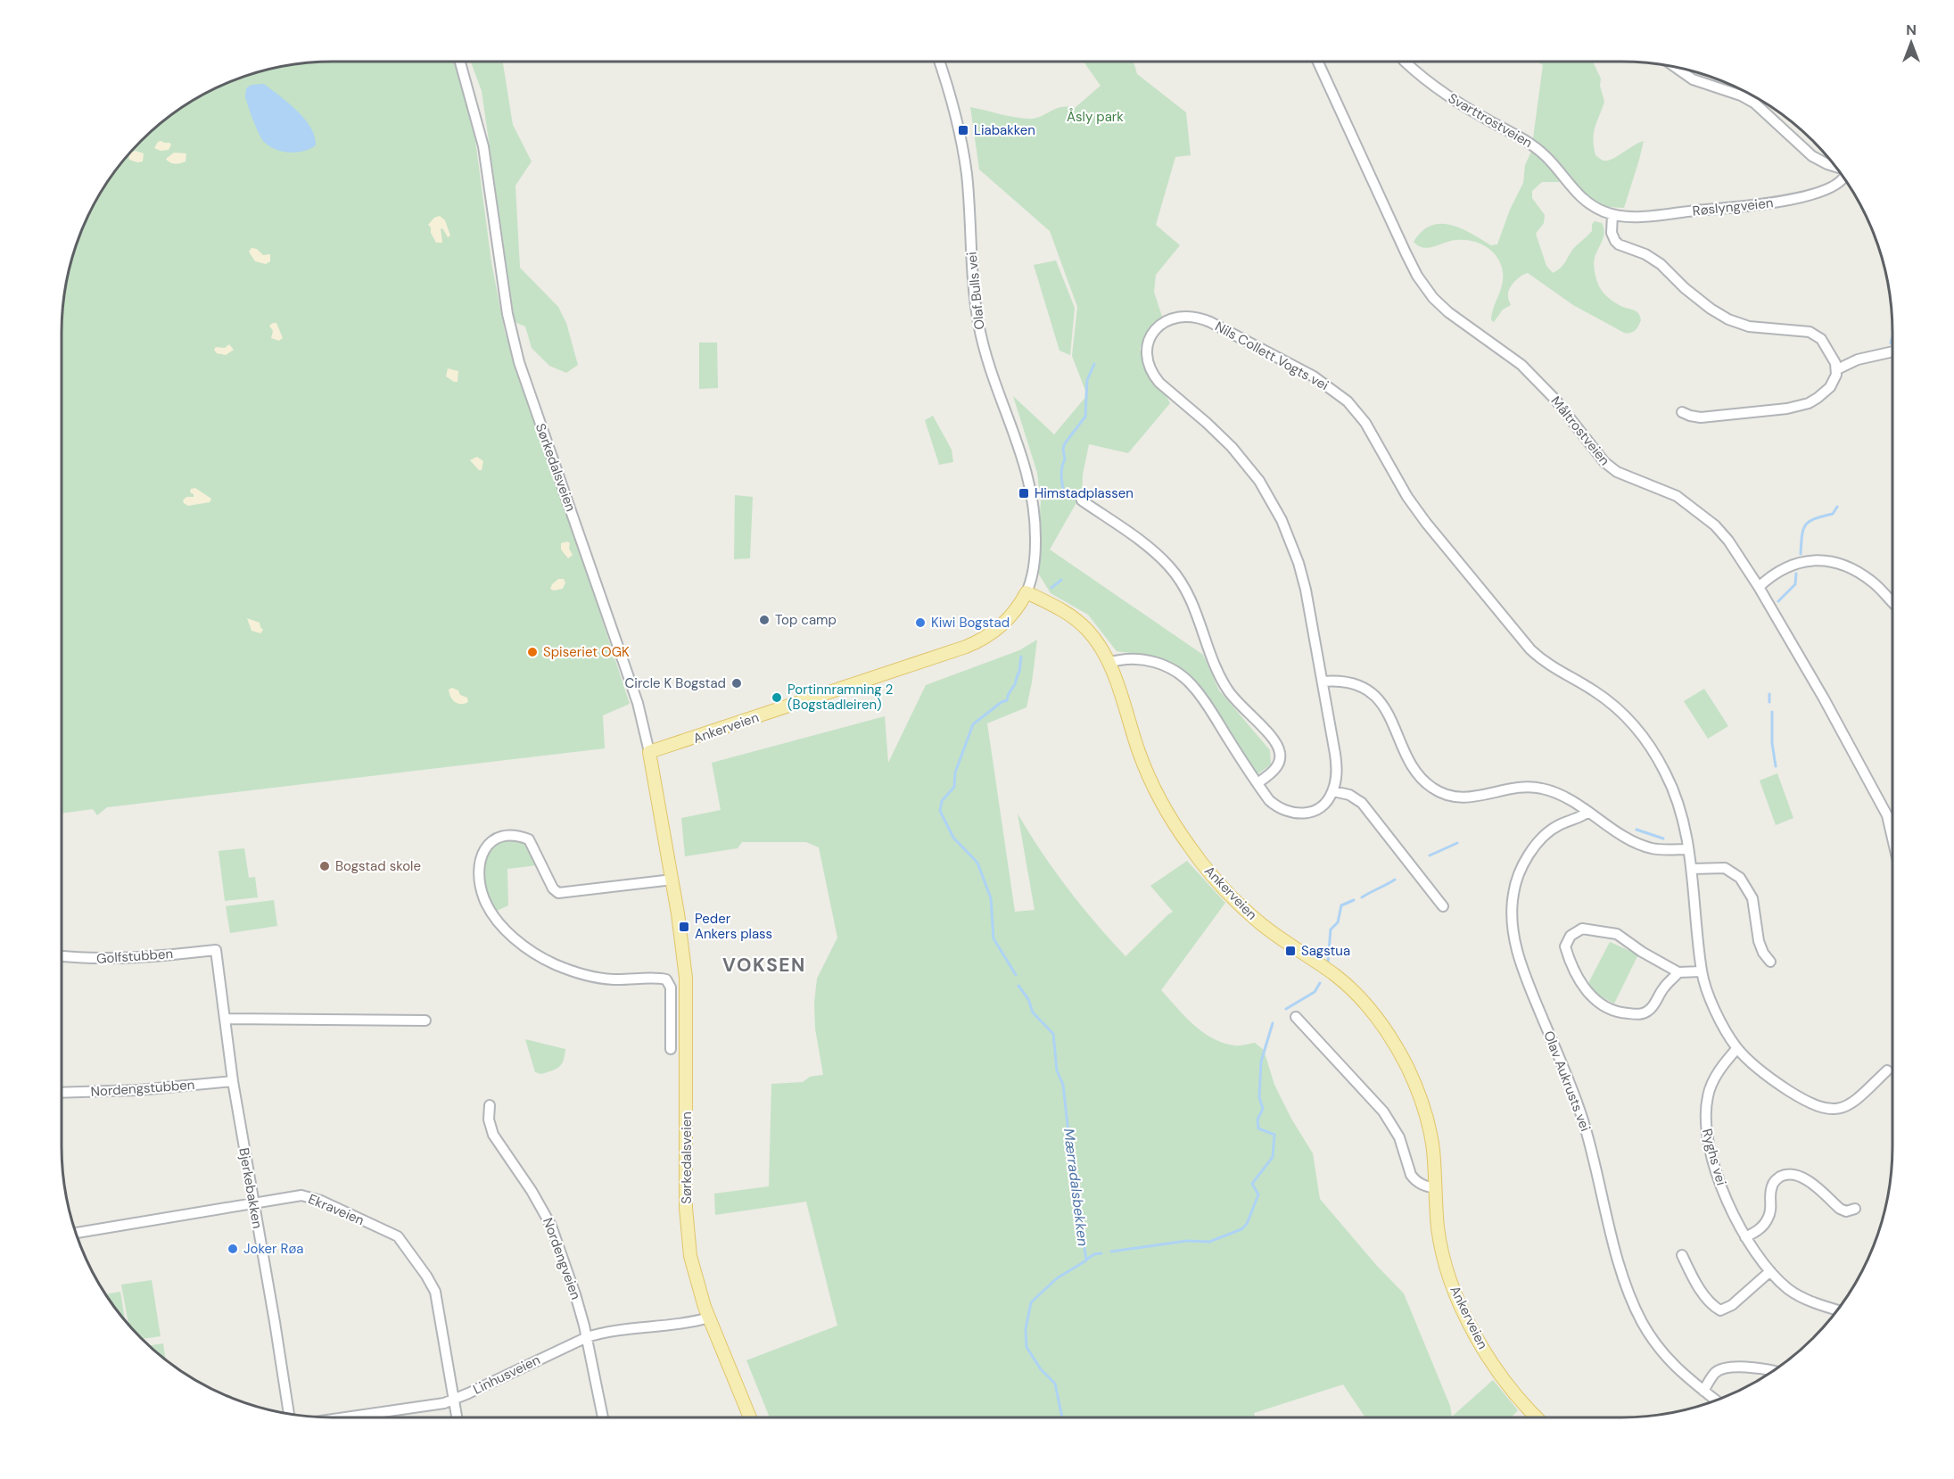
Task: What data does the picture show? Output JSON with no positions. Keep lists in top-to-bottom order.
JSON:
{
  "streets": {
    "main road": ["Sørkedalsveien", "Ankerveien"],
    "street": [
      "Svarttrostveien",
      "Røslyngveien",
      "Olaf Bulls vei",
      "Nils Collett Vogts vei",
      "Måltrostveien",
      "Golfstubben",
      "Olav Aukrusts vei",
      "Nordengstubben",
      "Ryghs vei",
      "Bjerkebakken",
      "Ekraveien",
      "Nordengveien",
      "Linhusveien"
    ]
  },
  "crossings": [
    ["Svarttrostveien", "Røslyngveien"],
    ["Olaf Bulls vei", "Ankerveien"],
    ["Nils Collett Vogts vei", "Ryghs vei"],
    ["Sørkedalsveien", "Ankerveien"],
    ["Sørkedalsveien", "Linhusveien"],
    ["Golfstubben", "Bjerkebakken"],
    ["Nordengstubben", "Bjerkebakken"],
    ["Bjerkebakken", "Ekraveien"],
    ["Ekraveien", "Linhusveien"],
    ["Nordengveien", "Linhusveien"]
  ],
  "districts": ["VOKSEN"],
  "water": ["Mærradalsbekken"],
  "parks": ["Åsly park"],
  "places": {
    "transit": [
      "Liabakken",
      "Himstadplassen",
      "Peder Ankers plass",
      "Sagstua"
    ],
    "other": [
      "Top camp",
      "Kiwi Bogstad",
      "Spiseriet OGK",
      "Circle K Bogstad",
      "Portinnramning 2 (Bogstadleiren)",
      "Bogstad skole",
      "Joker Røa"
    ]
  },
  "north": "top"
}
